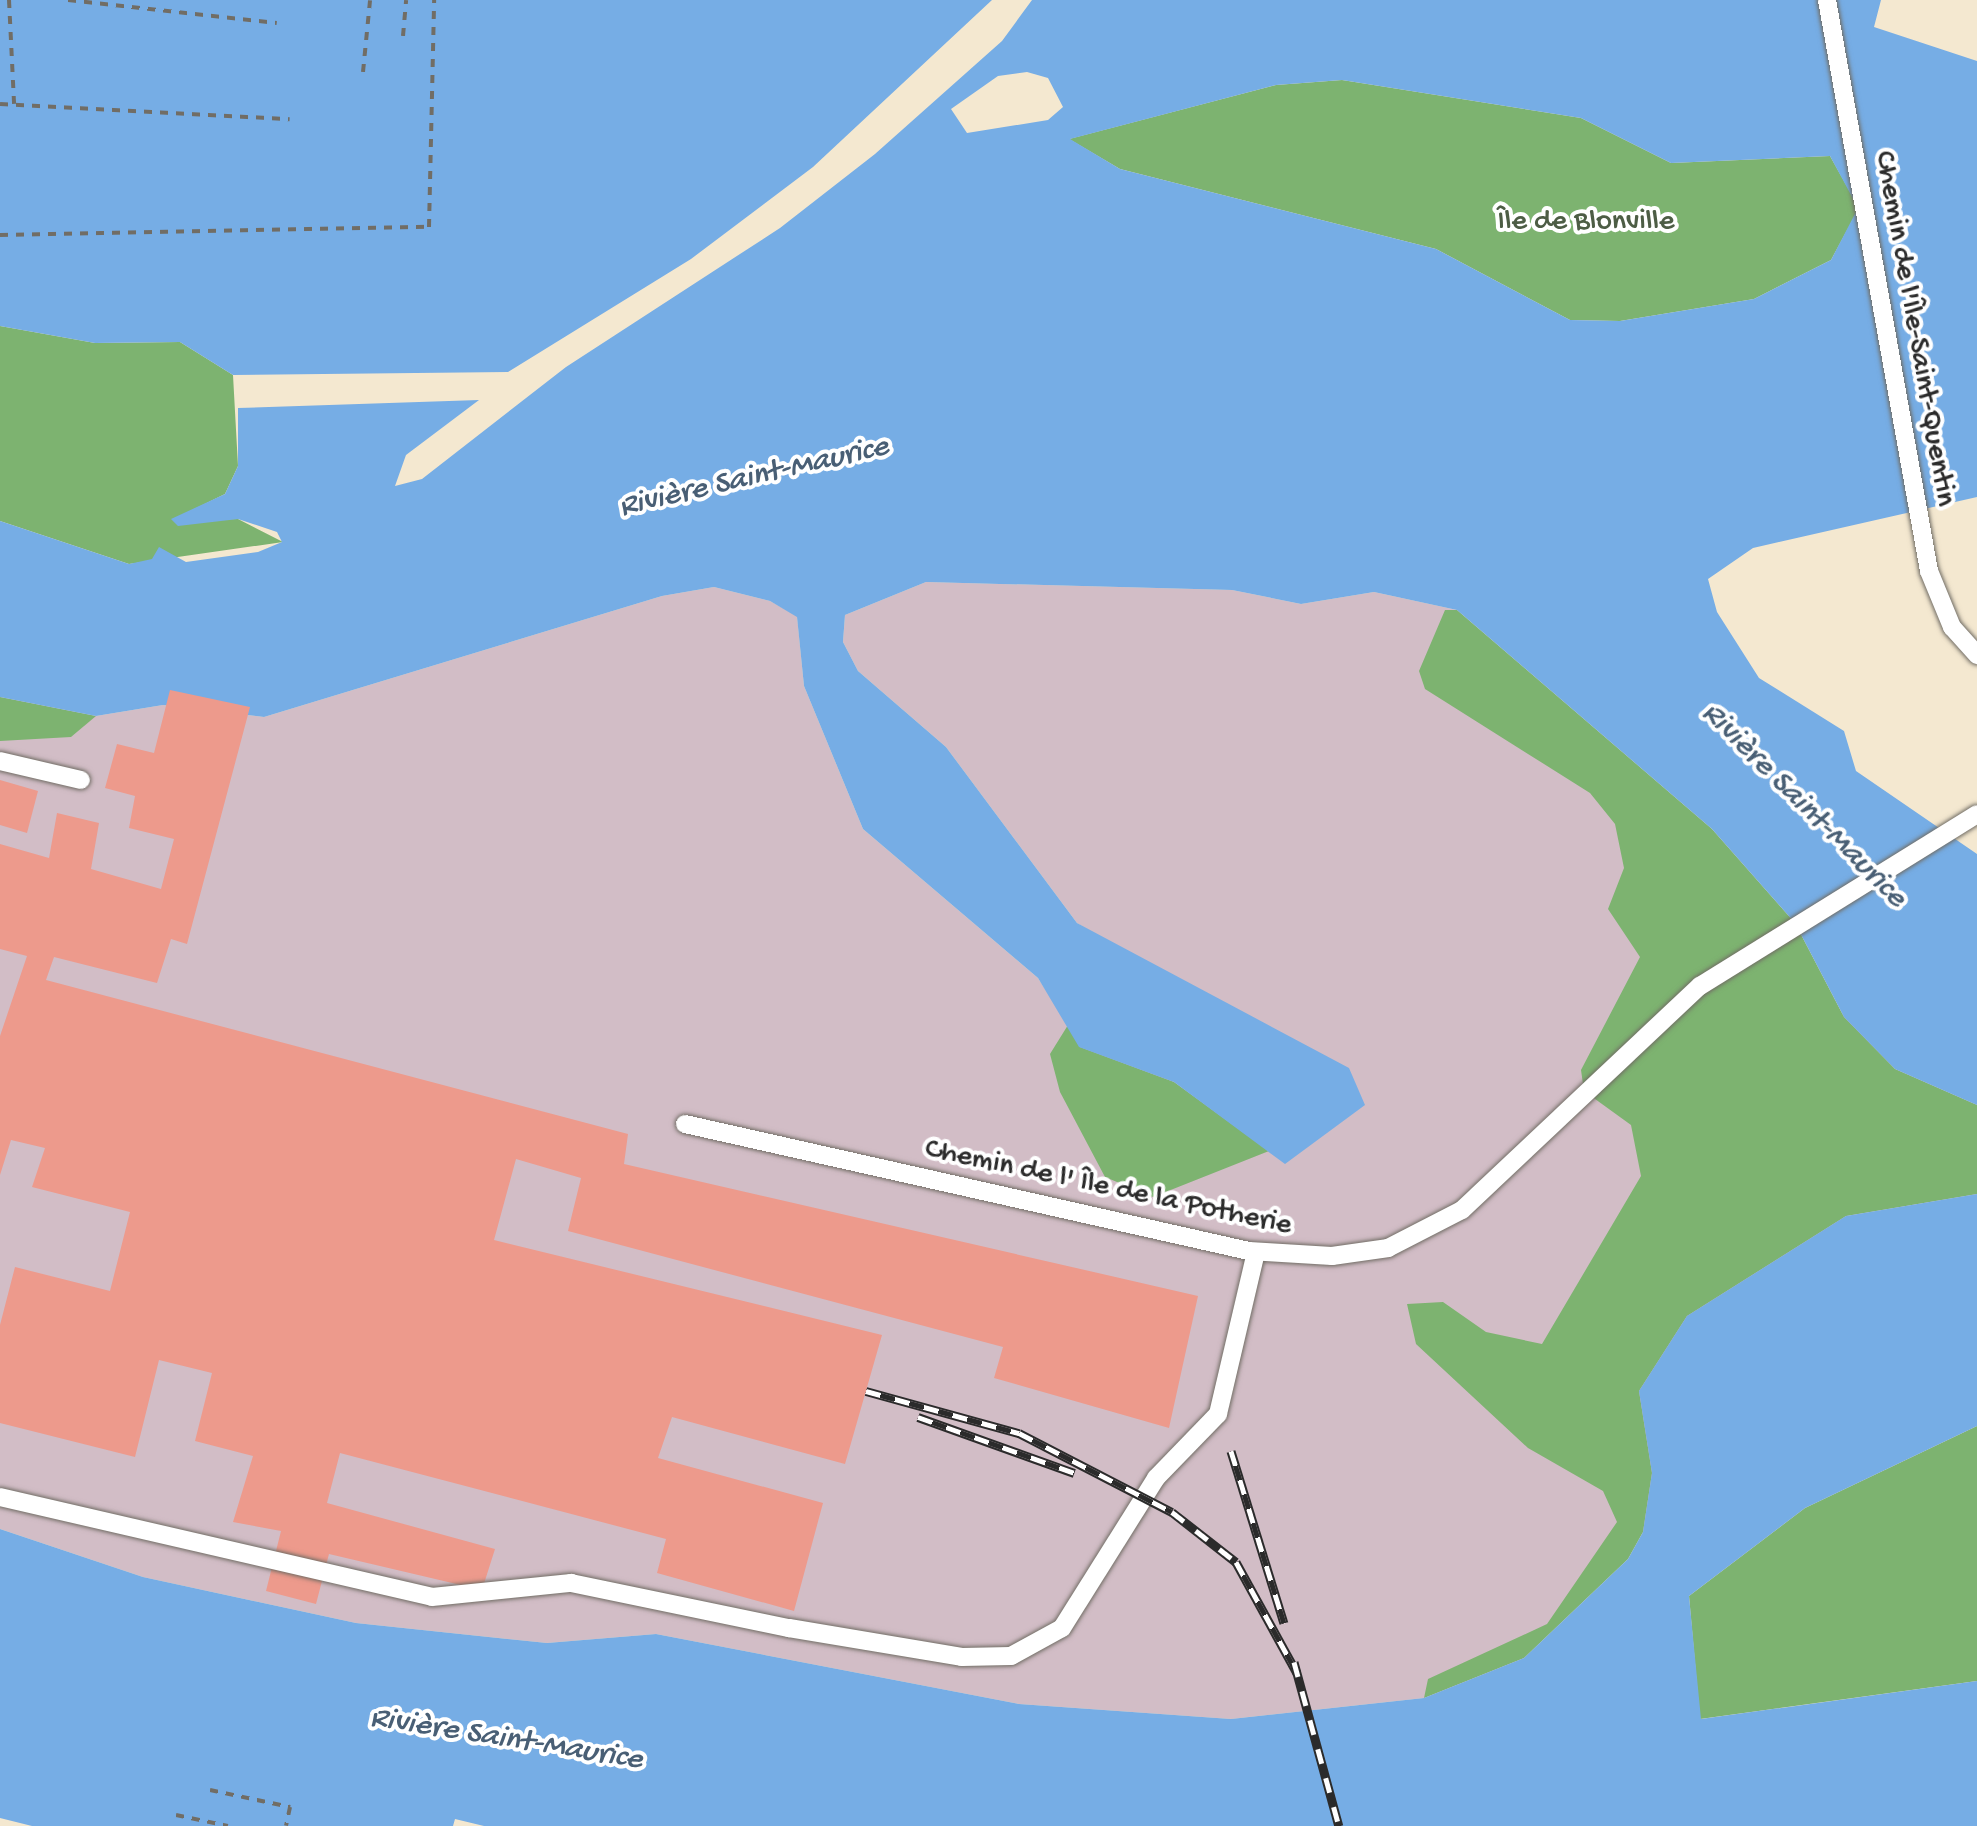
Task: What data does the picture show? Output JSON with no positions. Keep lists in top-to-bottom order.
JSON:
{
  "streets": {
    "street": ["Chemin de l'Île-Saint-Quentin", "Chemin de l' Île de la Potherie"]
  },
  "water": ["Rivière Saint-Maurice"],
  "parks": ["Île de Blonville"]
}
